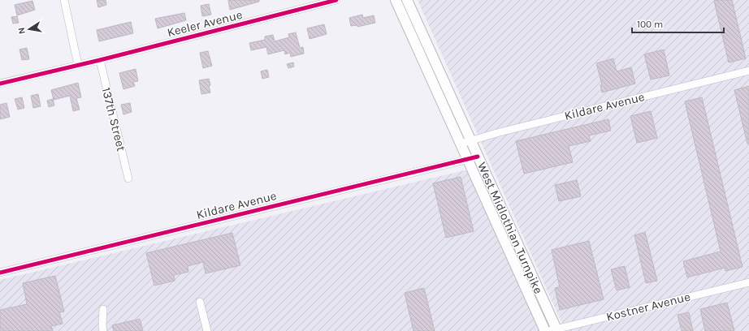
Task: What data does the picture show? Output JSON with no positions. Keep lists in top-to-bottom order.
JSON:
{
  "streets": {
    "main road": ["West Midlothian Turnpike"],
    "street": [
      "Keeler Avenue",
      "Kildare Avenue",
      "137th Street",
      "Kostner Avenue"
    ]
  },
  "crossings": [
    ["Keeler Avenue", "137th Street"],
    ["Kildare Avenue", "West Midlothian Turnpike"],
    ["West Midlothian Turnpike", "Kostner Avenue"]
  ],
  "scale_bar": "100 m",
  "north": "left"
}
